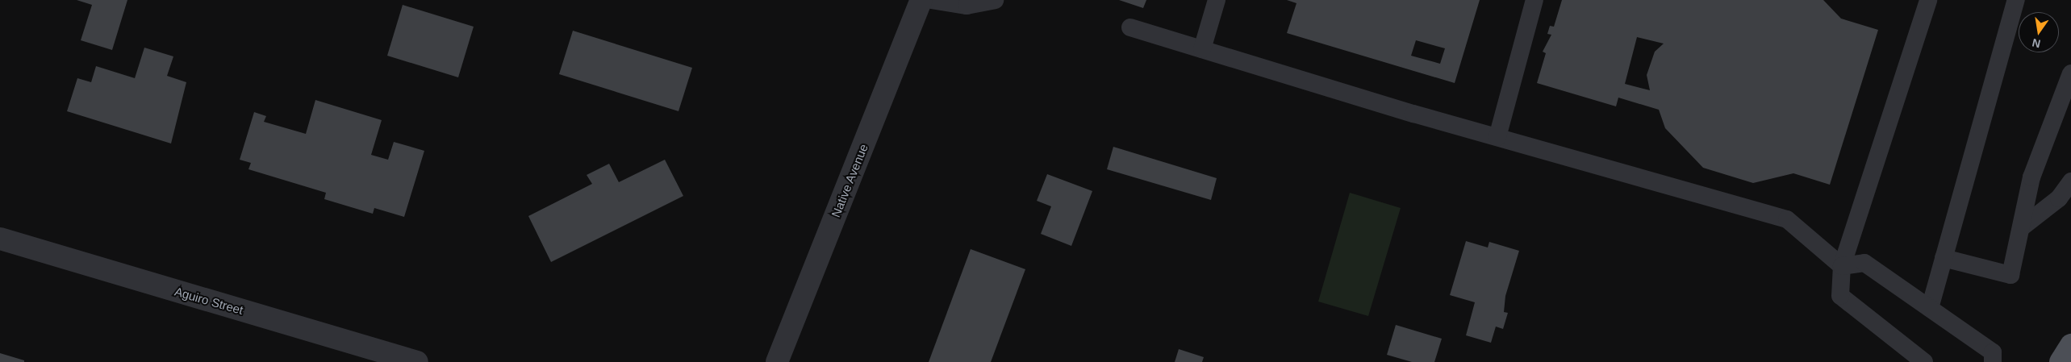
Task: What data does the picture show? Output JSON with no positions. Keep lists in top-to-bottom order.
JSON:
{
  "streets": {
    "street": ["Native Avenue", "Aguiro Street"]
  },
  "north": "bottom"
}
